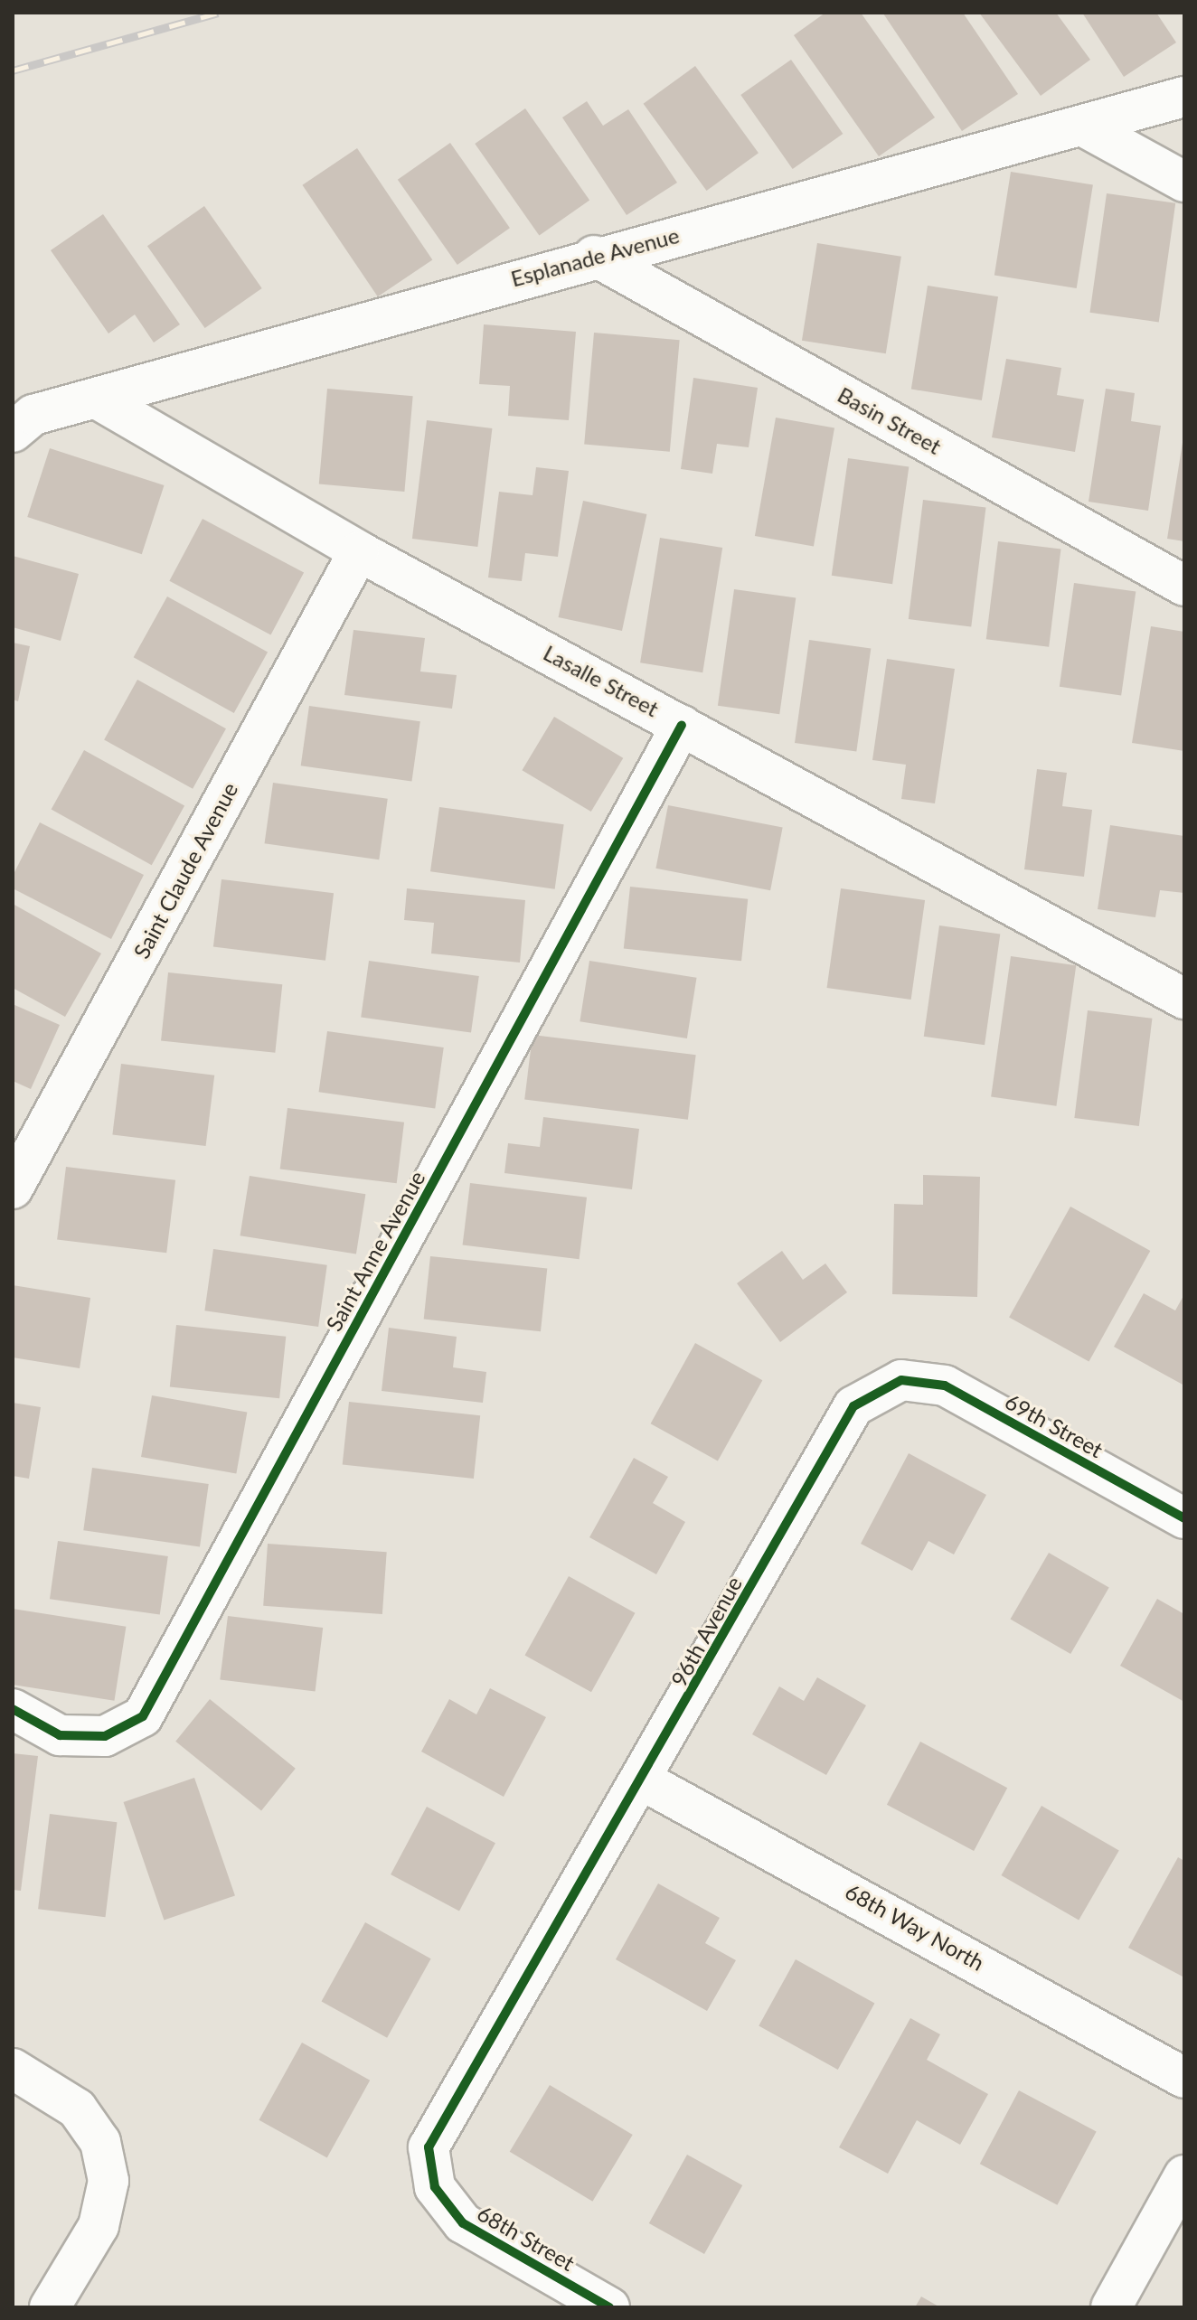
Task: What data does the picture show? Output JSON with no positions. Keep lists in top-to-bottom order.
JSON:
{
  "streets": {
    "street": [
      "Esplanade Avenue",
      "Basin Street",
      "Lasalle Street",
      "Saint Claude Avenue",
      "Saint Anne Avenue",
      "69th Street",
      "96th Avenue",
      "68th Way North",
      "68th Street"
    ]
  },
  "crossings": [
    ["Esplanade Avenue", "Basin Street"],
    ["Esplanade Avenue", "Lasalle Street"],
    ["Lasalle Street", "Saint Claude Avenue"],
    ["Lasalle Street", "Saint Anne Avenue"],
    ["69th Street", "96th Avenue"],
    ["96th Avenue", "68th Way North"],
    ["96th Avenue", "68th Street"]
  ]
}
